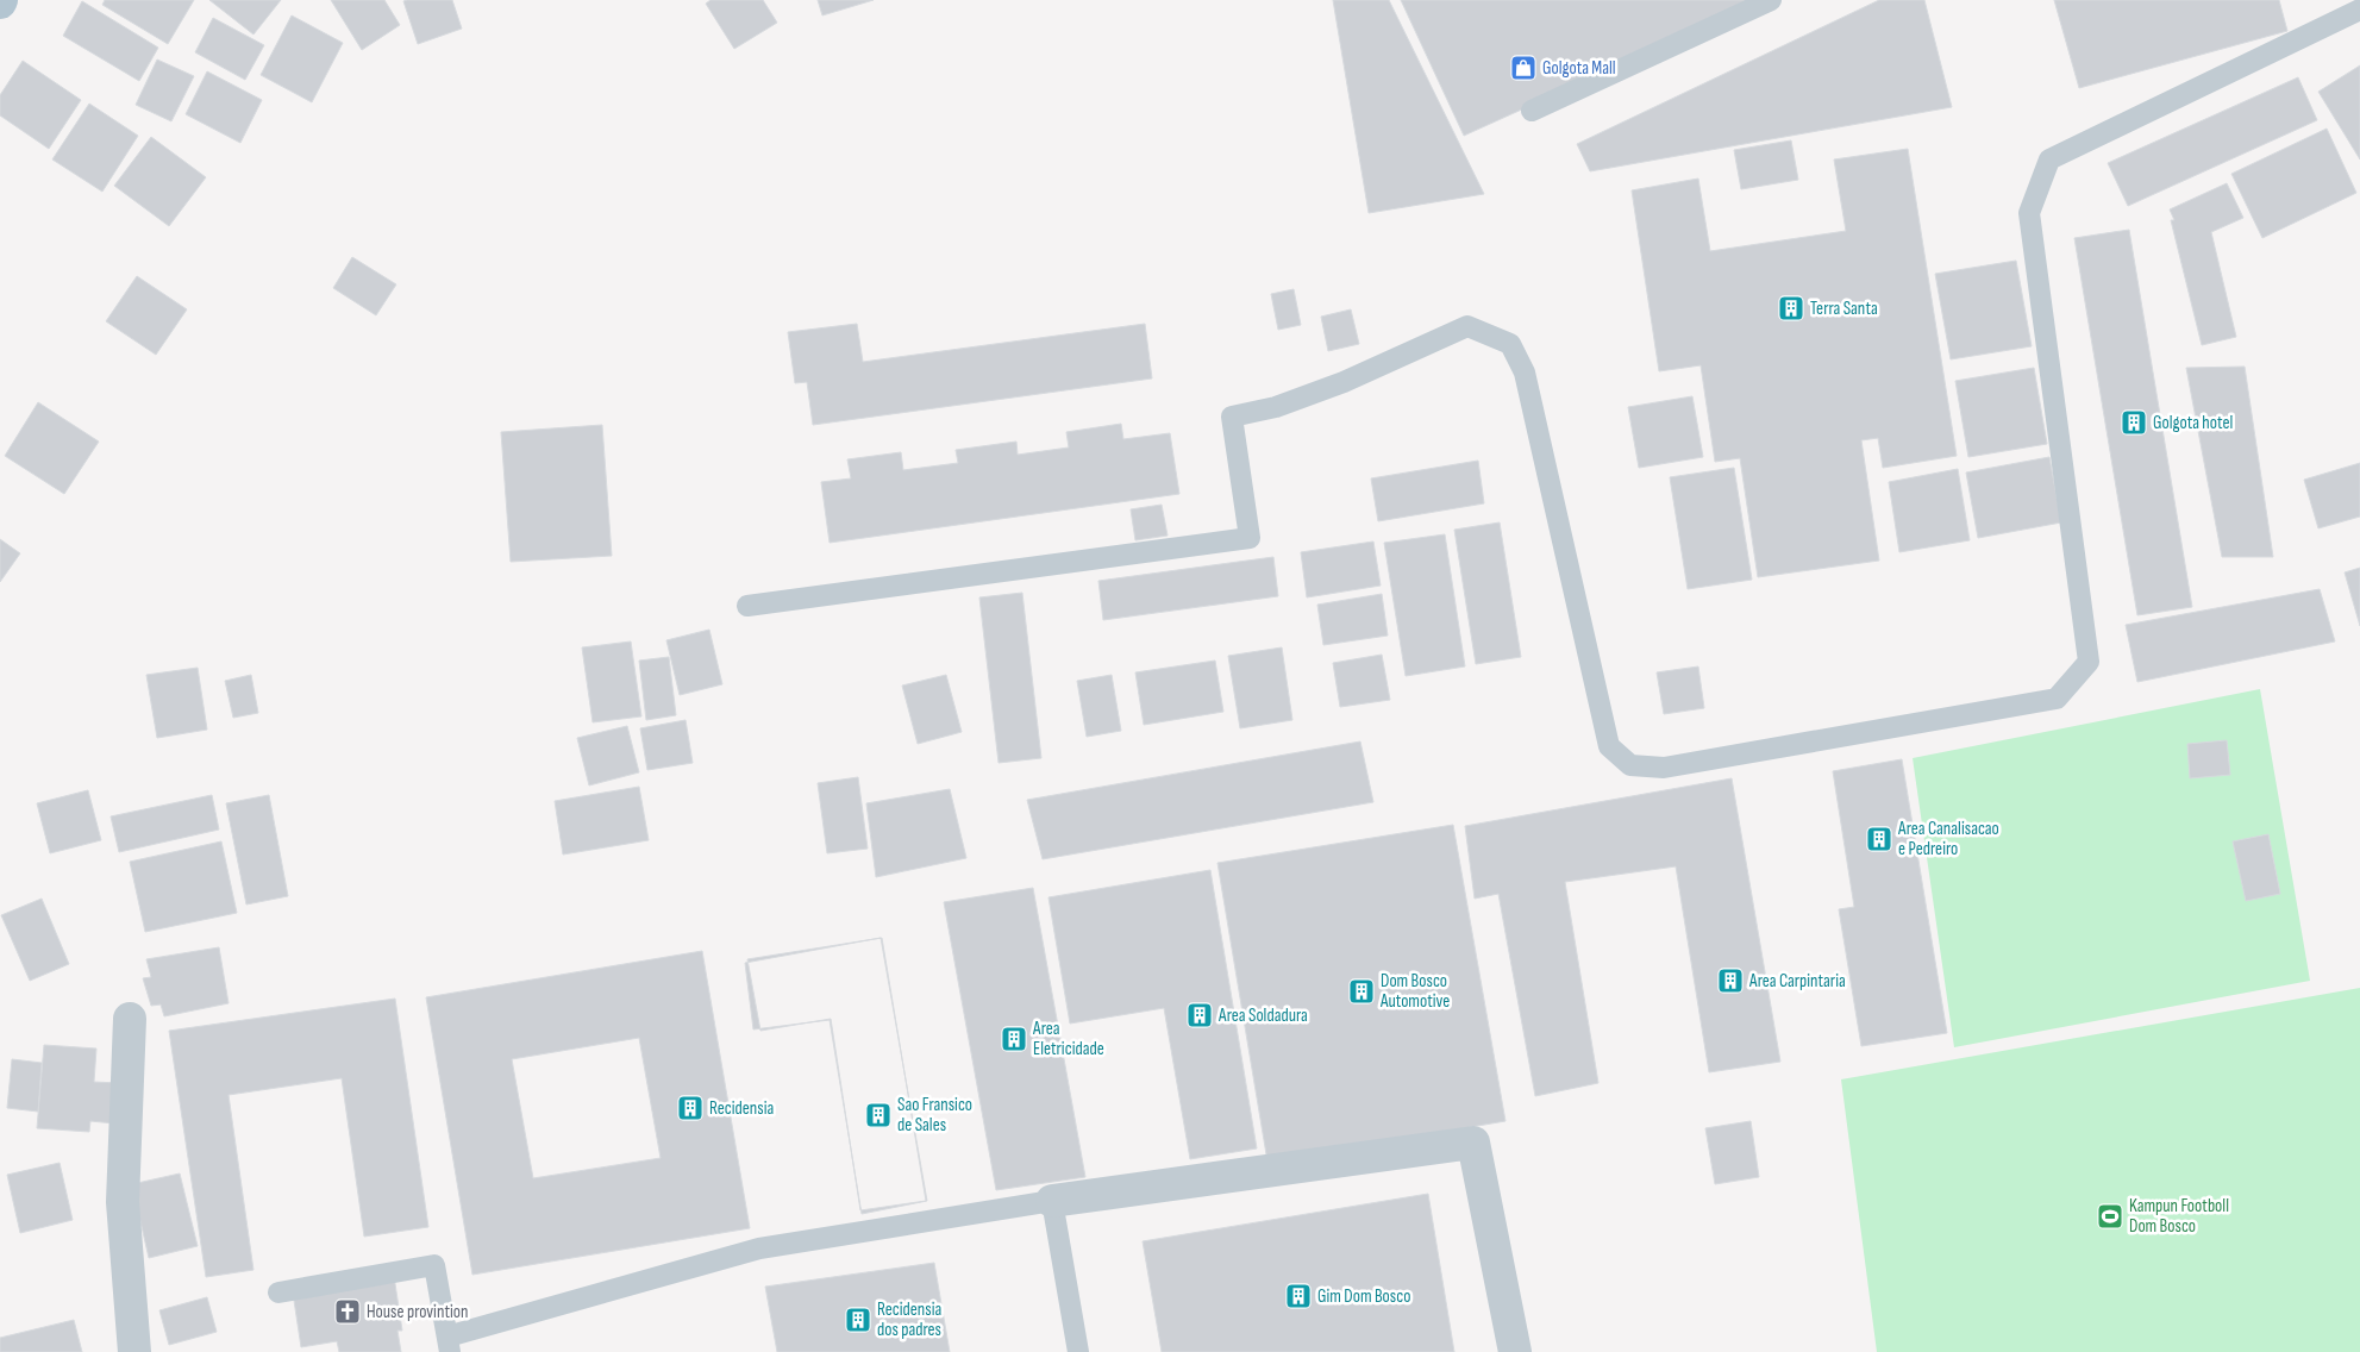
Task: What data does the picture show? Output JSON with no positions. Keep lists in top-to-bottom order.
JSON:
{
  "places": {
    "shop": ["Golgota Mall"],
    "building": [
      "Terra Santa",
      "Golgota hotel",
      "Area Canalisacao e Pedreiro",
      "Area Carpintaria",
      "Dom Bosco Automotive",
      "Area Soldadura",
      "Area Eletricidade",
      "Recidensia",
      "Sao Fransico de Sales",
      "Gim Dom Bosco",
      "Recidensia dos padres"
    ],
    "sports": ["Kampun Footboll Dom Bosco"],
    "church": ["House provintion"]
  }
}
